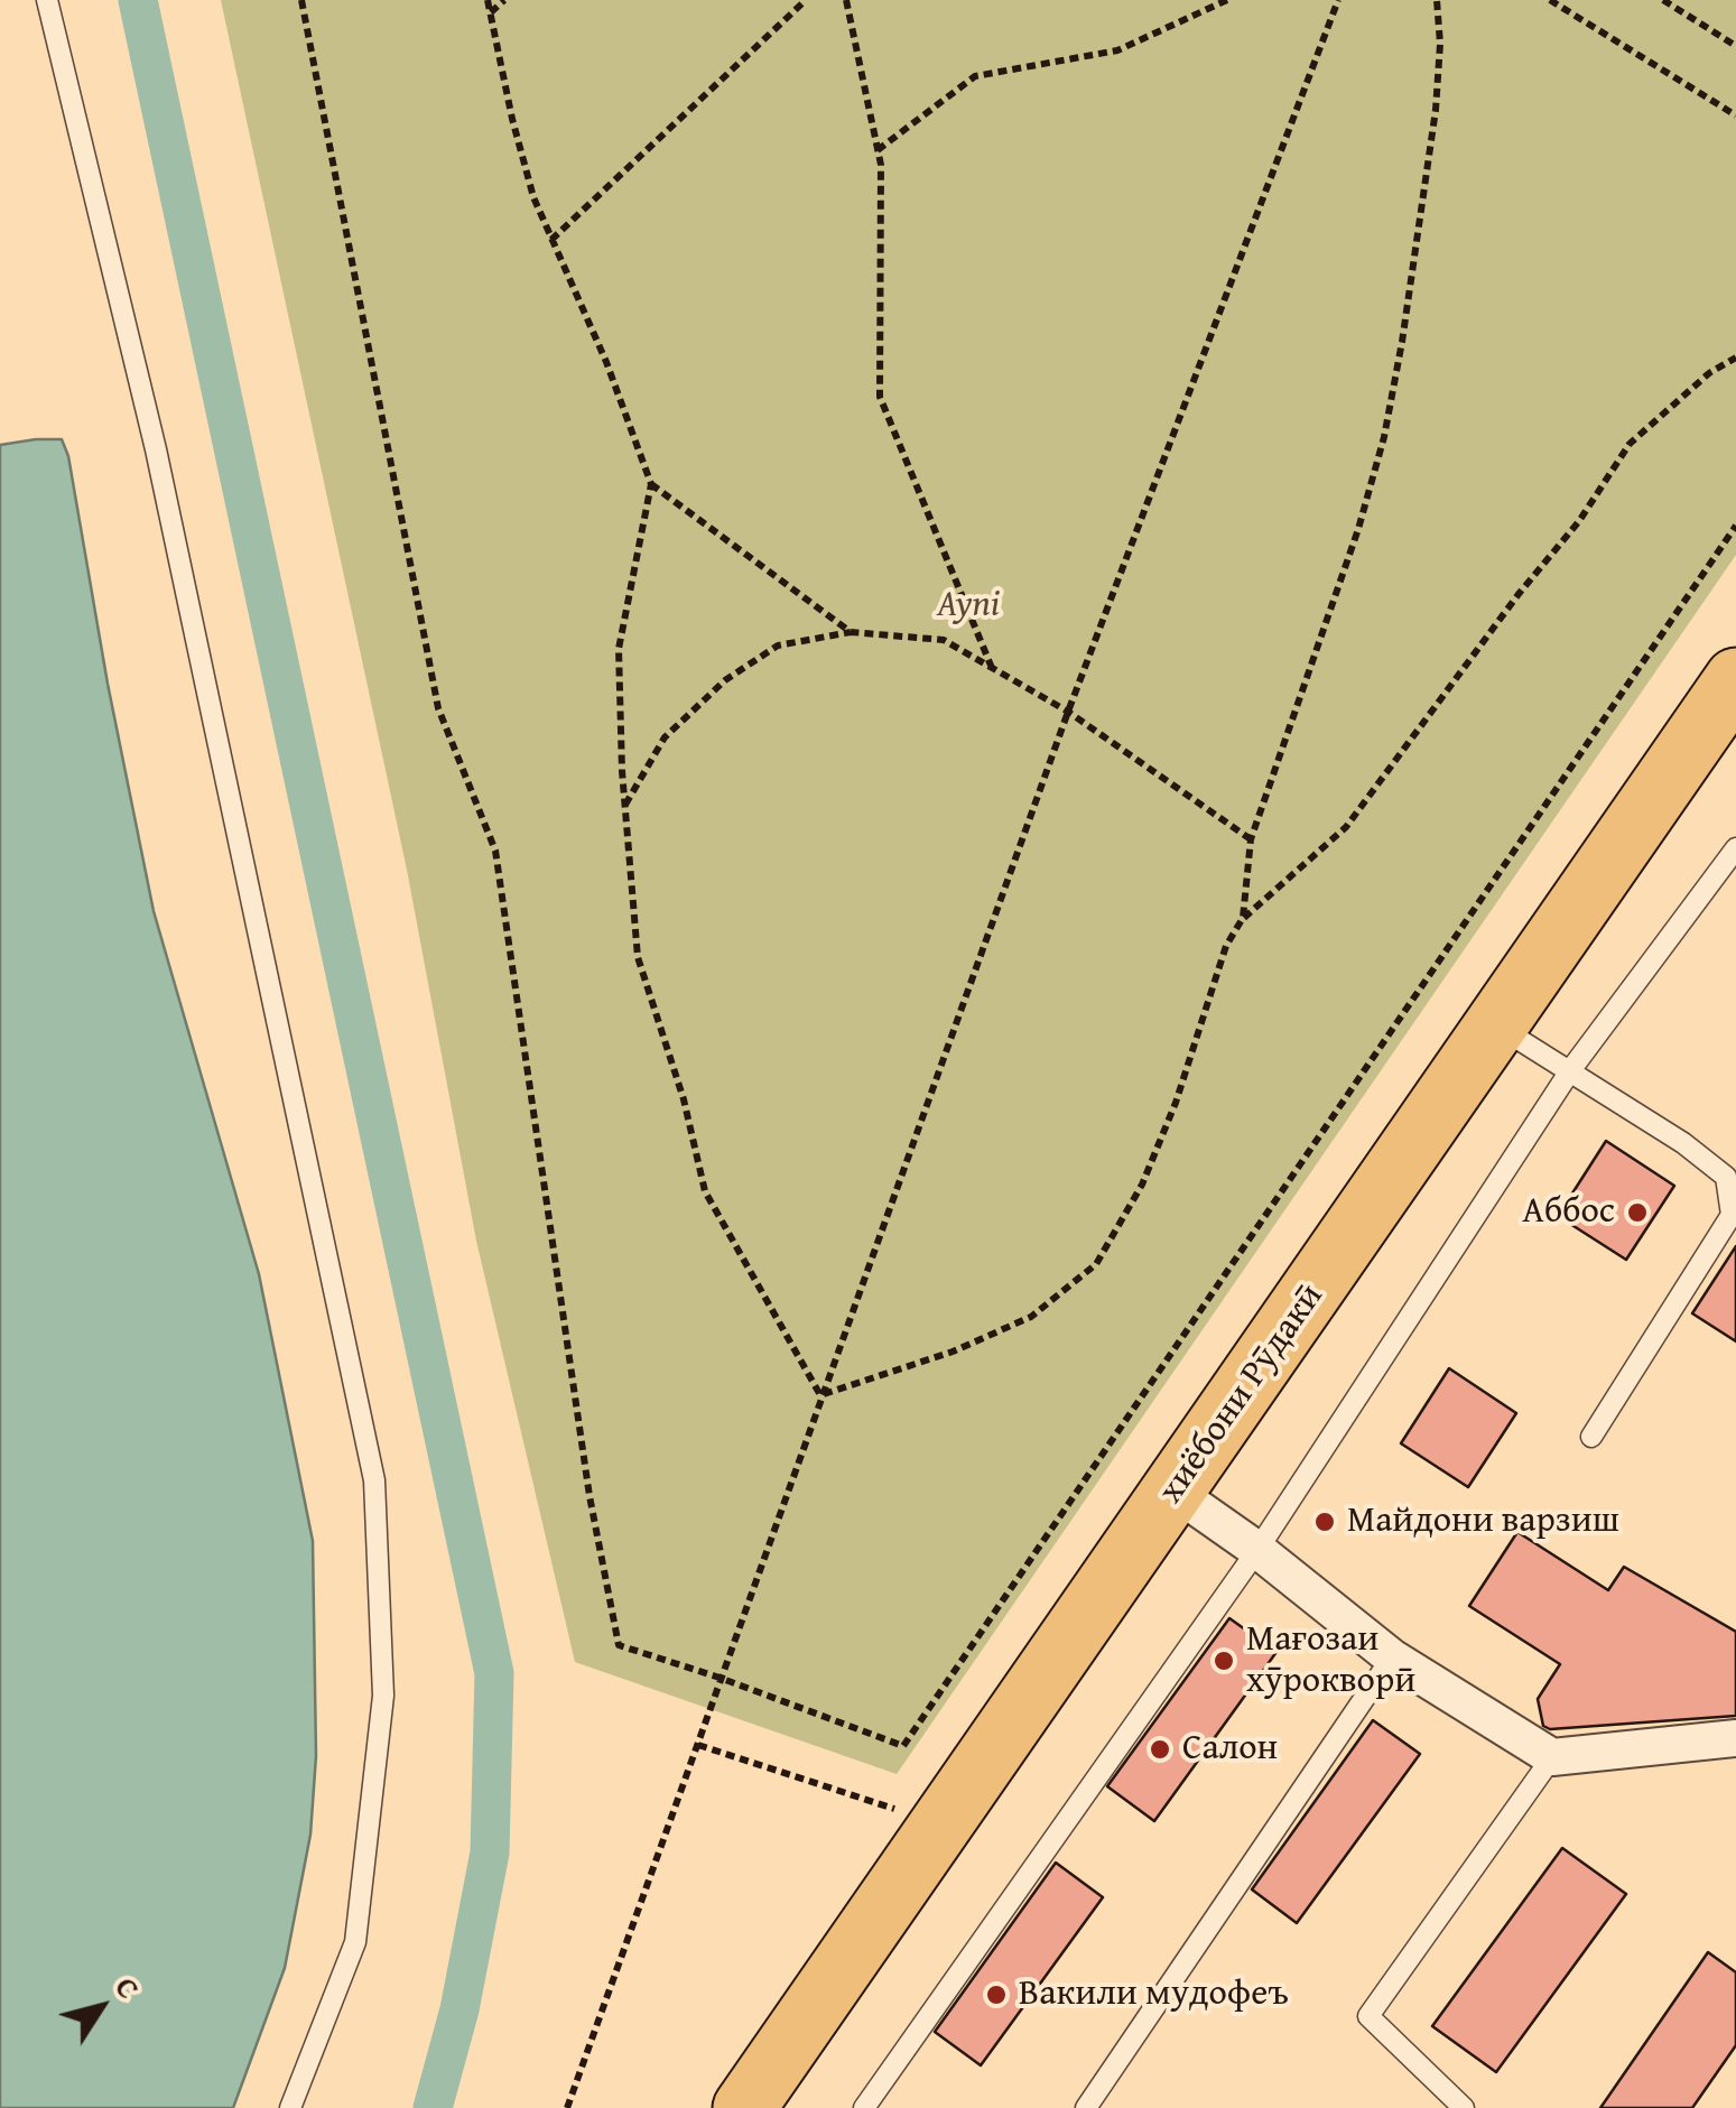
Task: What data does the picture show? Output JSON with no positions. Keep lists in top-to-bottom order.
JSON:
{
  "streets": {
    "highway": ["хиёбони Рӯдакӣ"]
  },
  "parks": ["Ayni"],
  "places": [
    "Аббос",
    "Майдони варзиш",
    "Мағозаи хӯрокворӣ",
    "Салон",
    "Вакили мудофеъ"
  ],
  "north": "top right"
}
